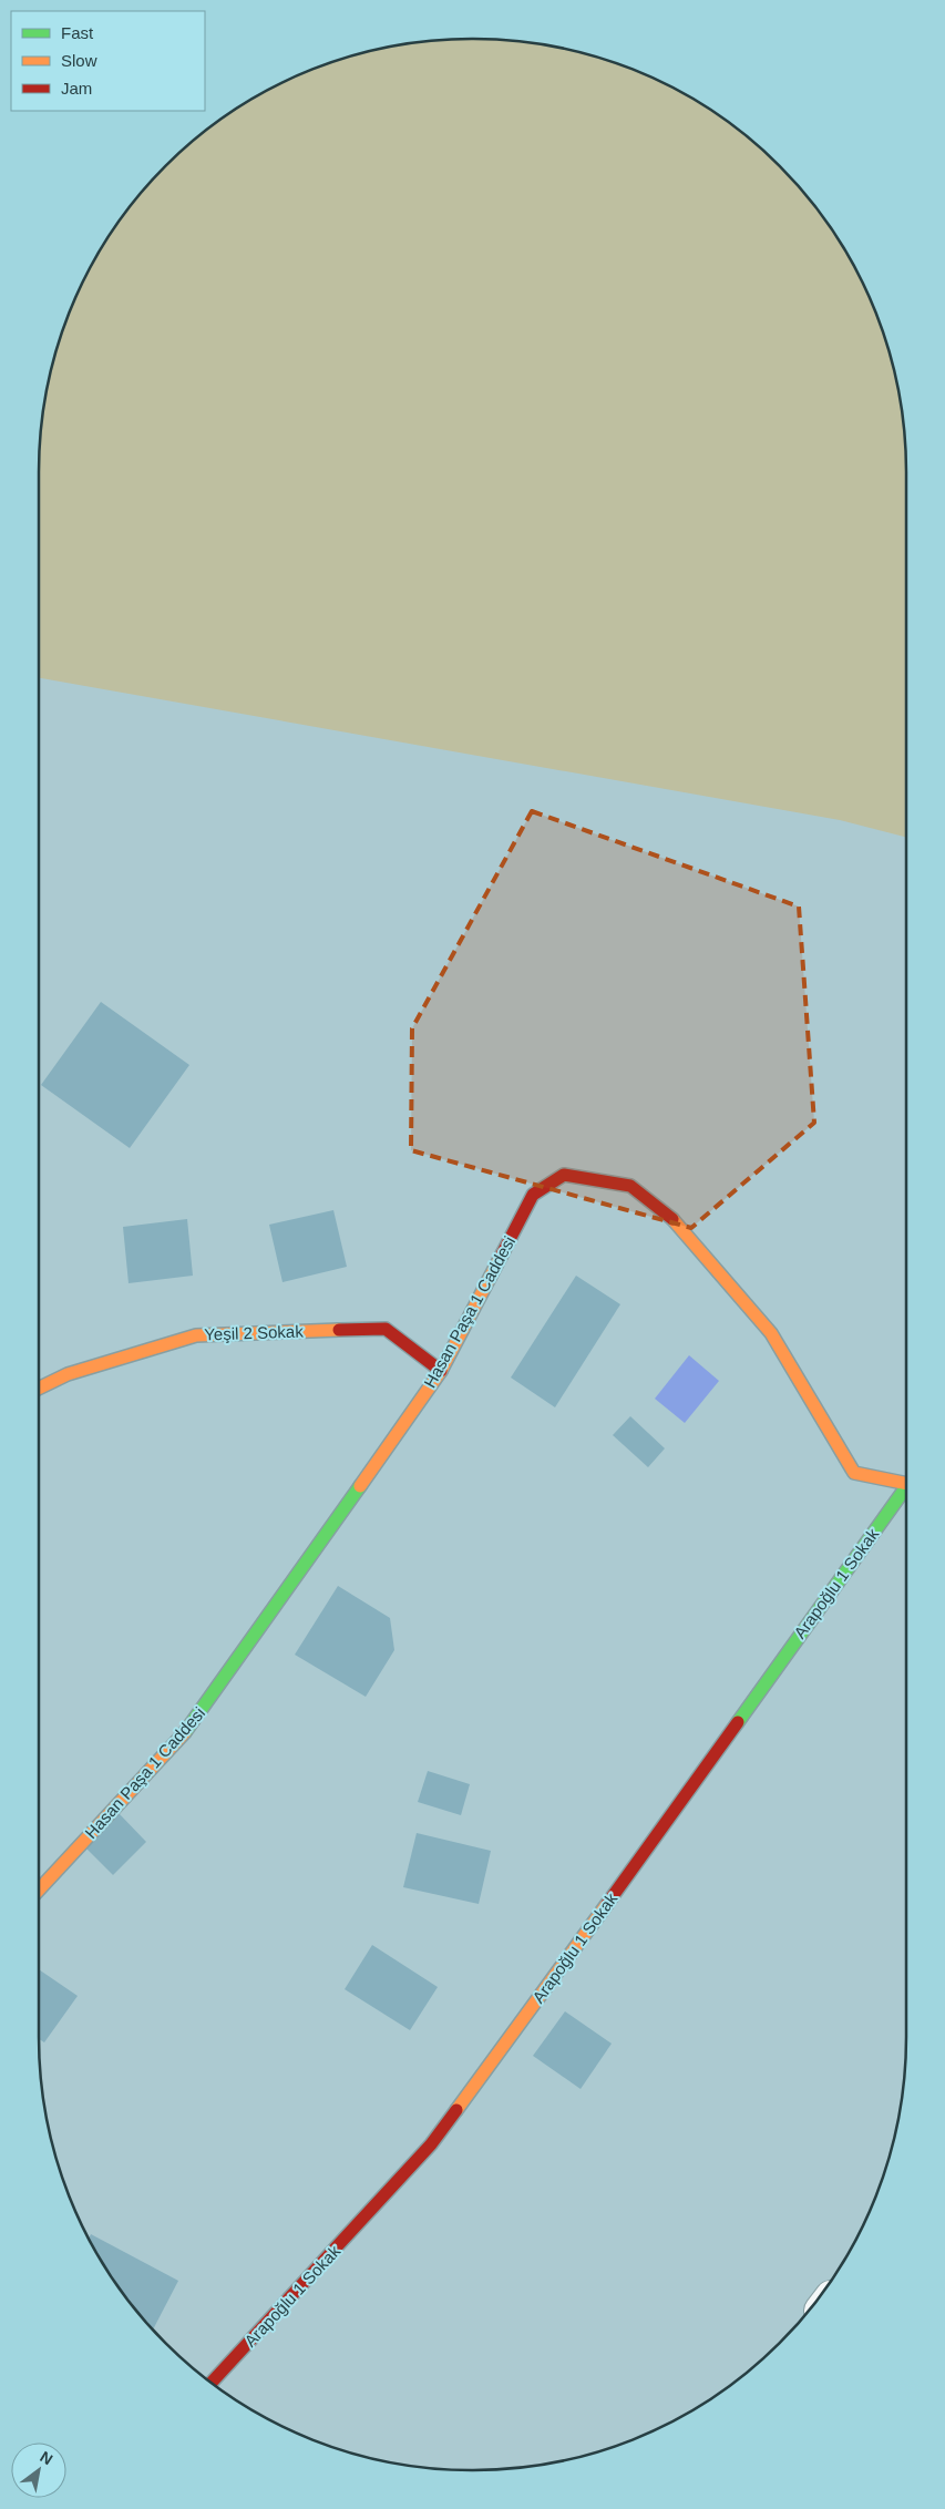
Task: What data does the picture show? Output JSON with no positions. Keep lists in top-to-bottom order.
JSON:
{
  "streets": {
    "street": ["Hasan Paşa 1 Caddesi", "Yeşil 2 Sokak", "Arapoğlu 1 Sokak"]
  },
  "crossings": [
    ["Hasan Paşa 1 Caddesi", "Yeşil 2 Sokak"]
  ],
  "legend": ["Fast", "Slow", "Jam"],
  "north": "top right"
}
